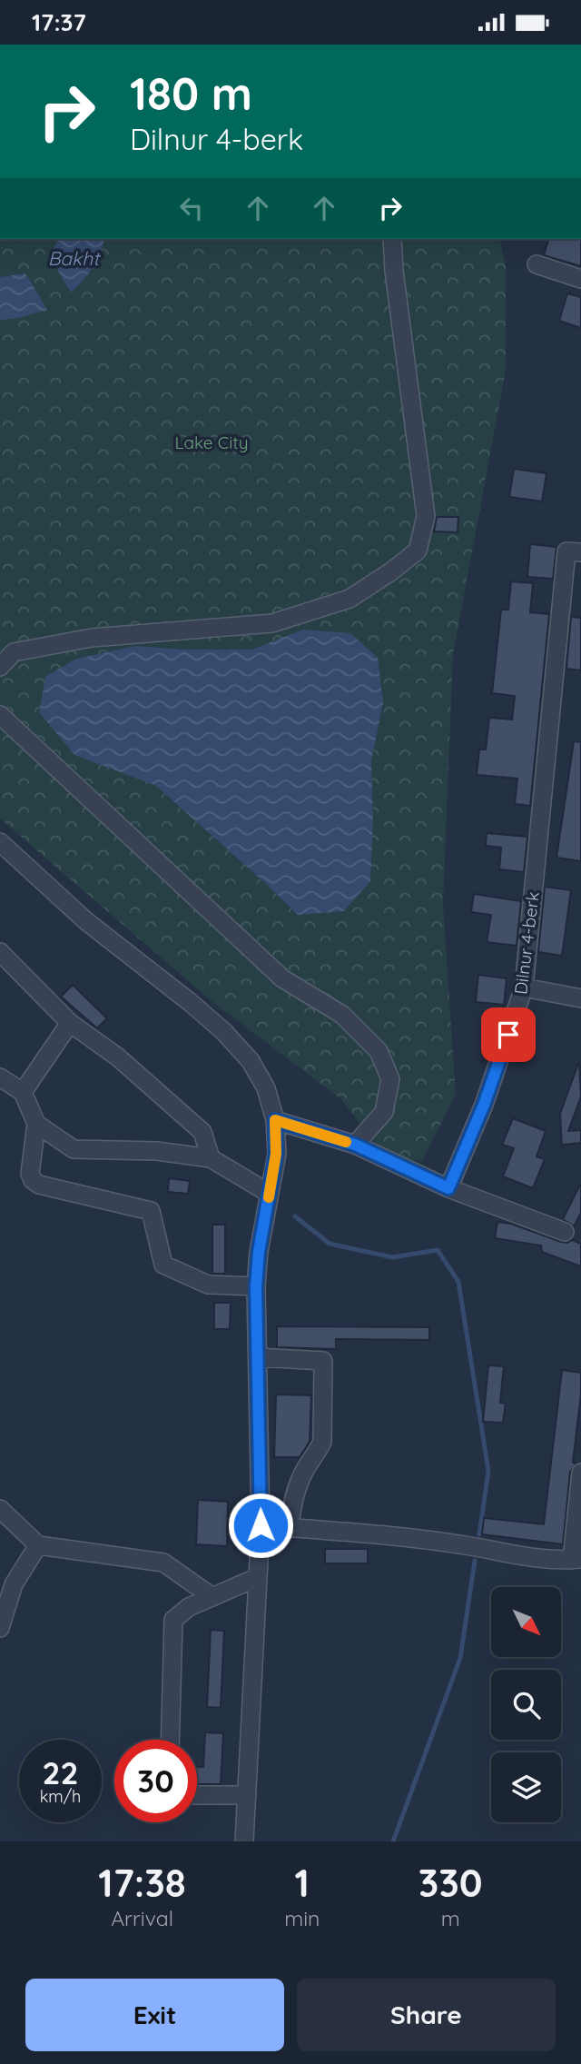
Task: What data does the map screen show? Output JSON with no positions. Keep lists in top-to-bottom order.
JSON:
{
  "streets": {
    "street": ["Dilnur 4-berk"]
  },
  "water": ["Bakht"],
  "parks": ["Lake City"],
  "north": "bottom right",
  "page": {
    "status": "17:37",
    "turn": ["180 m", "Dilnur 4-berk"],
    "speed": "22 km/h",
    "limit": "30",
    "eta": [
      "17:38",
      "Arrival",
      "1",
      "min",
      "330",
      "m"
    ],
    "buttons": ["Exit", "Share"]
  }
}
